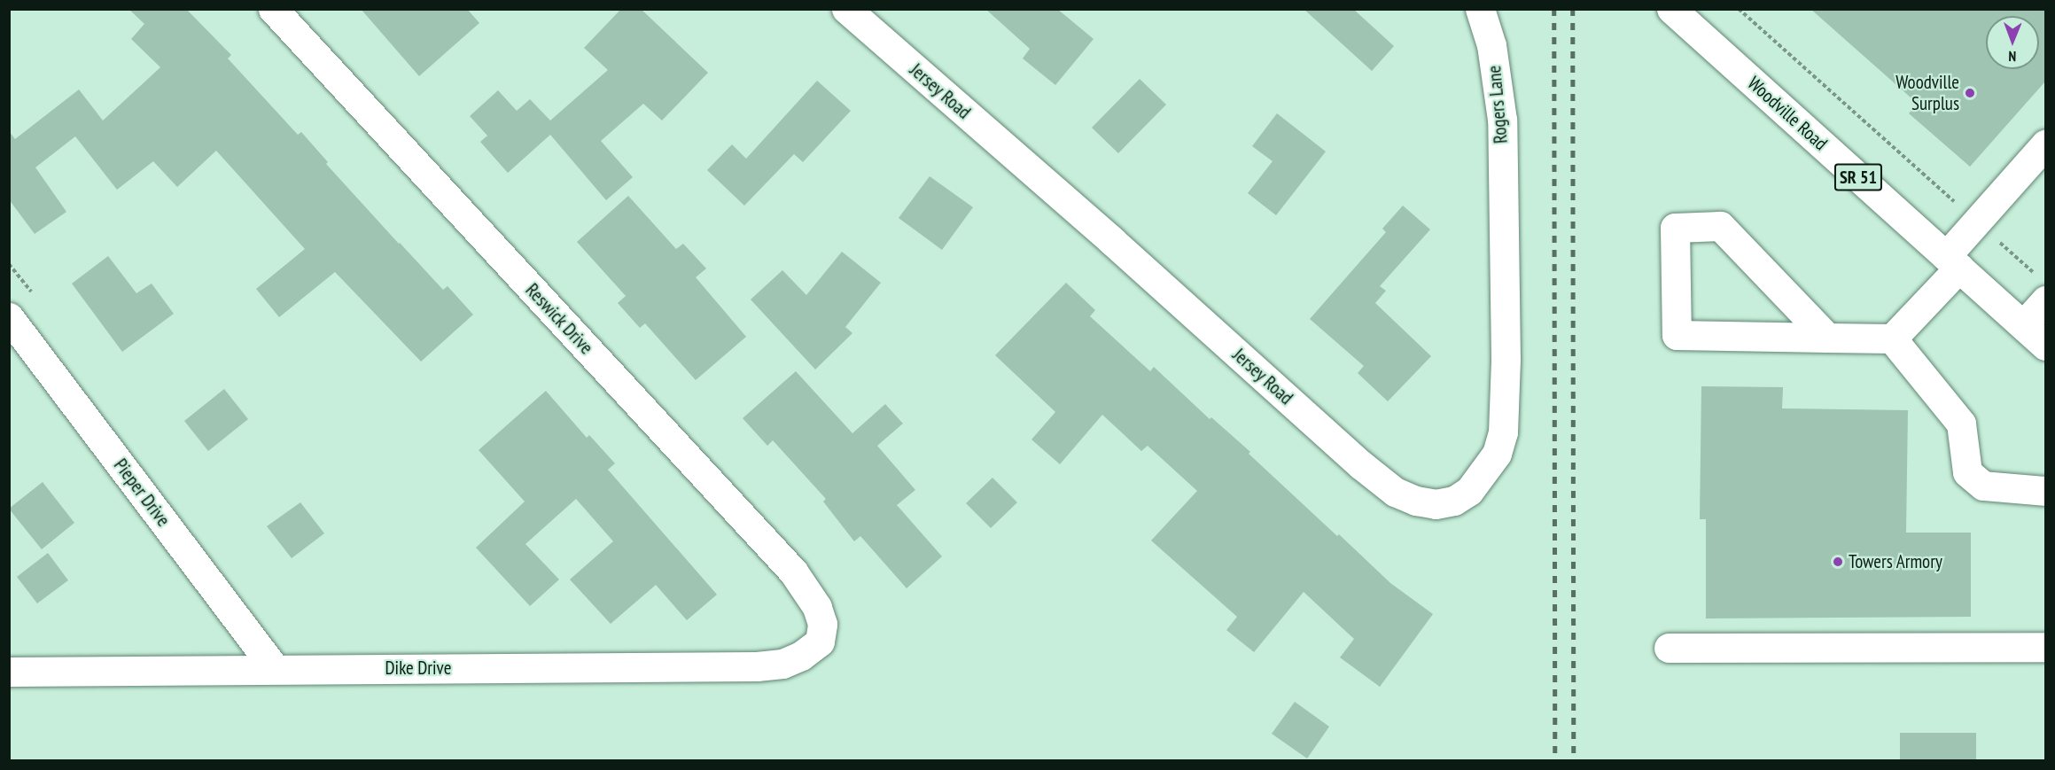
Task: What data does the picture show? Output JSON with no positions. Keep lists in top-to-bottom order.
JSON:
{
  "streets": {
    "street": [
      "Jersey Road",
      "Rogers Lane",
      "Woodville Road",
      "SR 51",
      "Reswick Drive",
      "Pieper Drive",
      "Dike Drive"
    ]
  },
  "crossings": [
    ["Jersey Road", "Rogers Lane"],
    ["Reswick Drive", "Dike Drive"],
    ["Pieper Drive", "Dike Drive"]
  ],
  "places": ["Woodville Surplus", "Towers Armory"],
  "north": "bottom"
}
